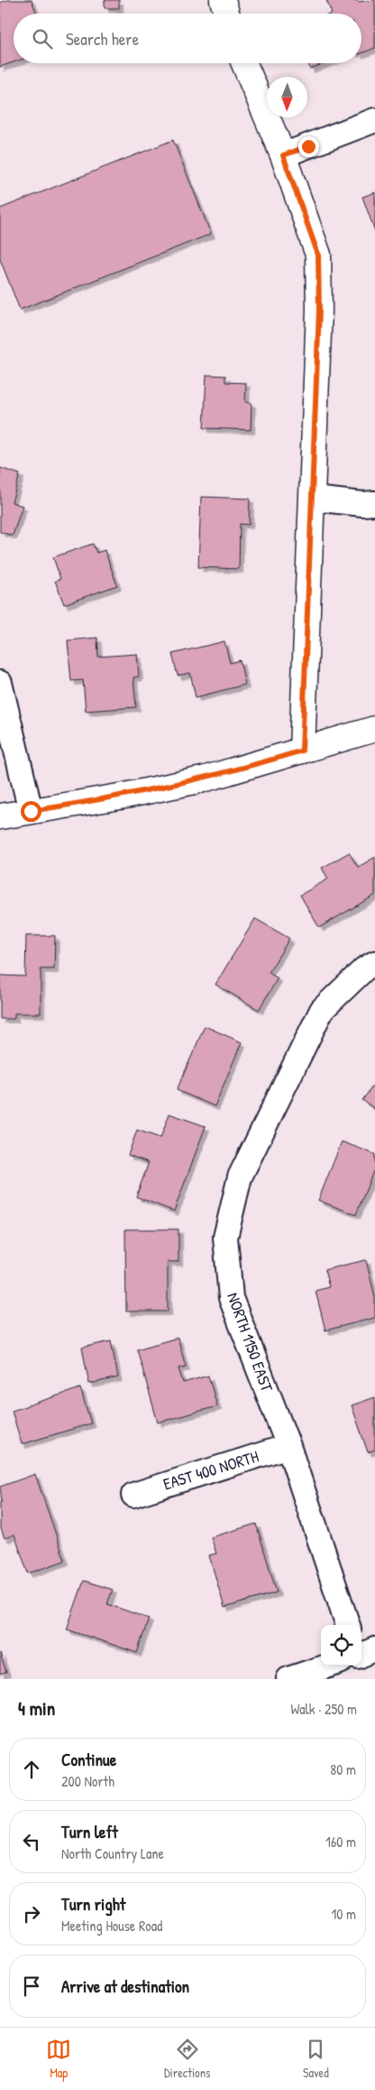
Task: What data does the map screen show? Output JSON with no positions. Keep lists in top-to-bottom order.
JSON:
{
  "streets": {
    "street": ["NORTH 1150 EAST", "EAST 400 NORTH"]
  },
  "crossings": [
    ["NORTH 1150 EAST", "EAST 400 NORTH"]
  ],
  "north": "bottom",
  "page": {
    "search": "Search here",
    "heading": ["4 min", "Walk · 250 m"],
    "list": [
      ["Continue", "200 North", "80 m"],
      ["Turn left", "North Country Lane", "160 m"],
      ["Turn right", "Meeting House Road", "10 m"],
      "Arrive at destination"
    ],
    "nav": ["Map", "Directions", "Saved"]
  }
}
